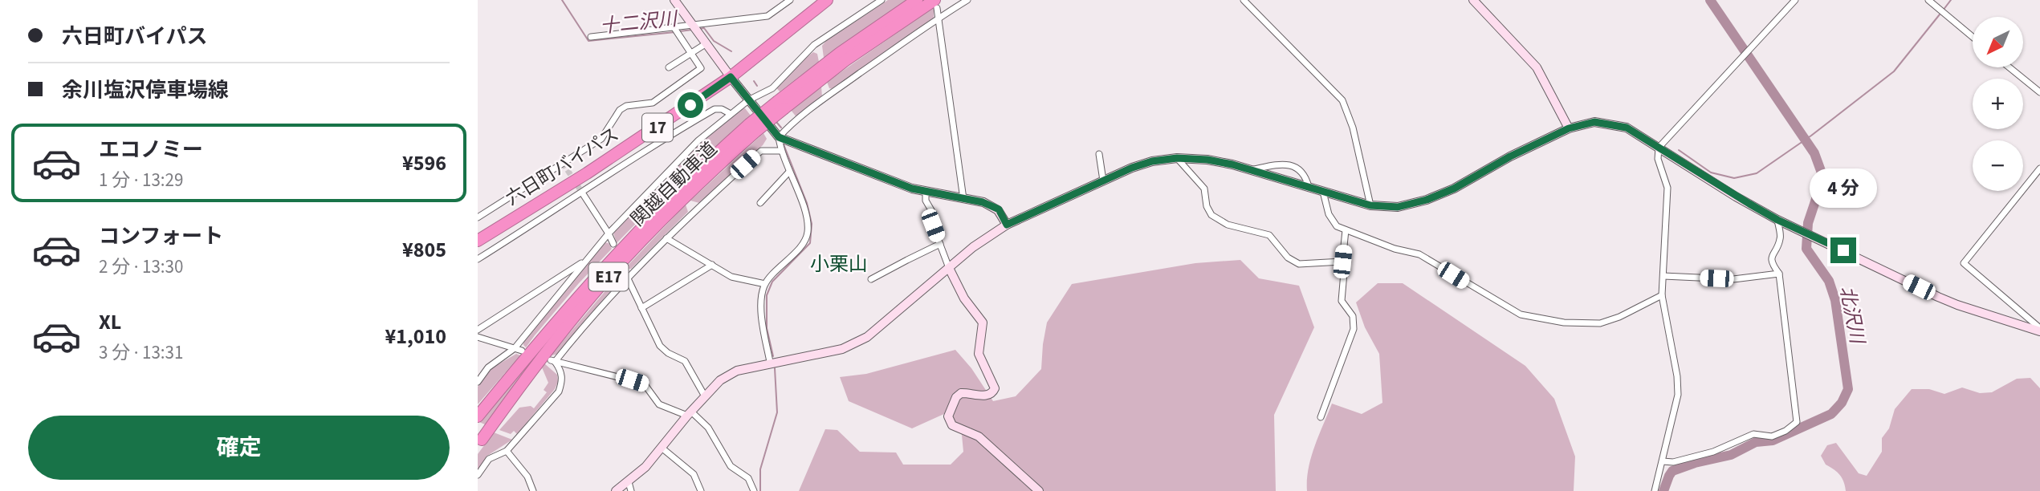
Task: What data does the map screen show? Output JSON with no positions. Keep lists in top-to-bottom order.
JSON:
{
  "streets": {
    "highway": [
      "17",
      "六日町バイパス",
      "関越自動車道",
      "E17"
    ]
  },
  "districts": ["小栗山"],
  "water": ["十二沢川", "北沢川"],
  "north": "bottom left",
  "page": {
    "banner": ["六日町バイパス", "余川塩沢停車場線"],
    "map_buttons": ["+", "−"],
    "list": [
      {
        "name": "エコノミー",
        "note": "1 分 · 13:29",
        "value": "¥596"
      },
      {
        "name": "コンフォート",
        "note": "2 分 · 13:30",
        "value": "¥805"
      },
      {
        "name": "XL",
        "note": "3 分 · 13:31",
        "value": "¥1,010"
      }
    ],
    "bubble": "4 分",
    "buttons": "確定"
  }
}
